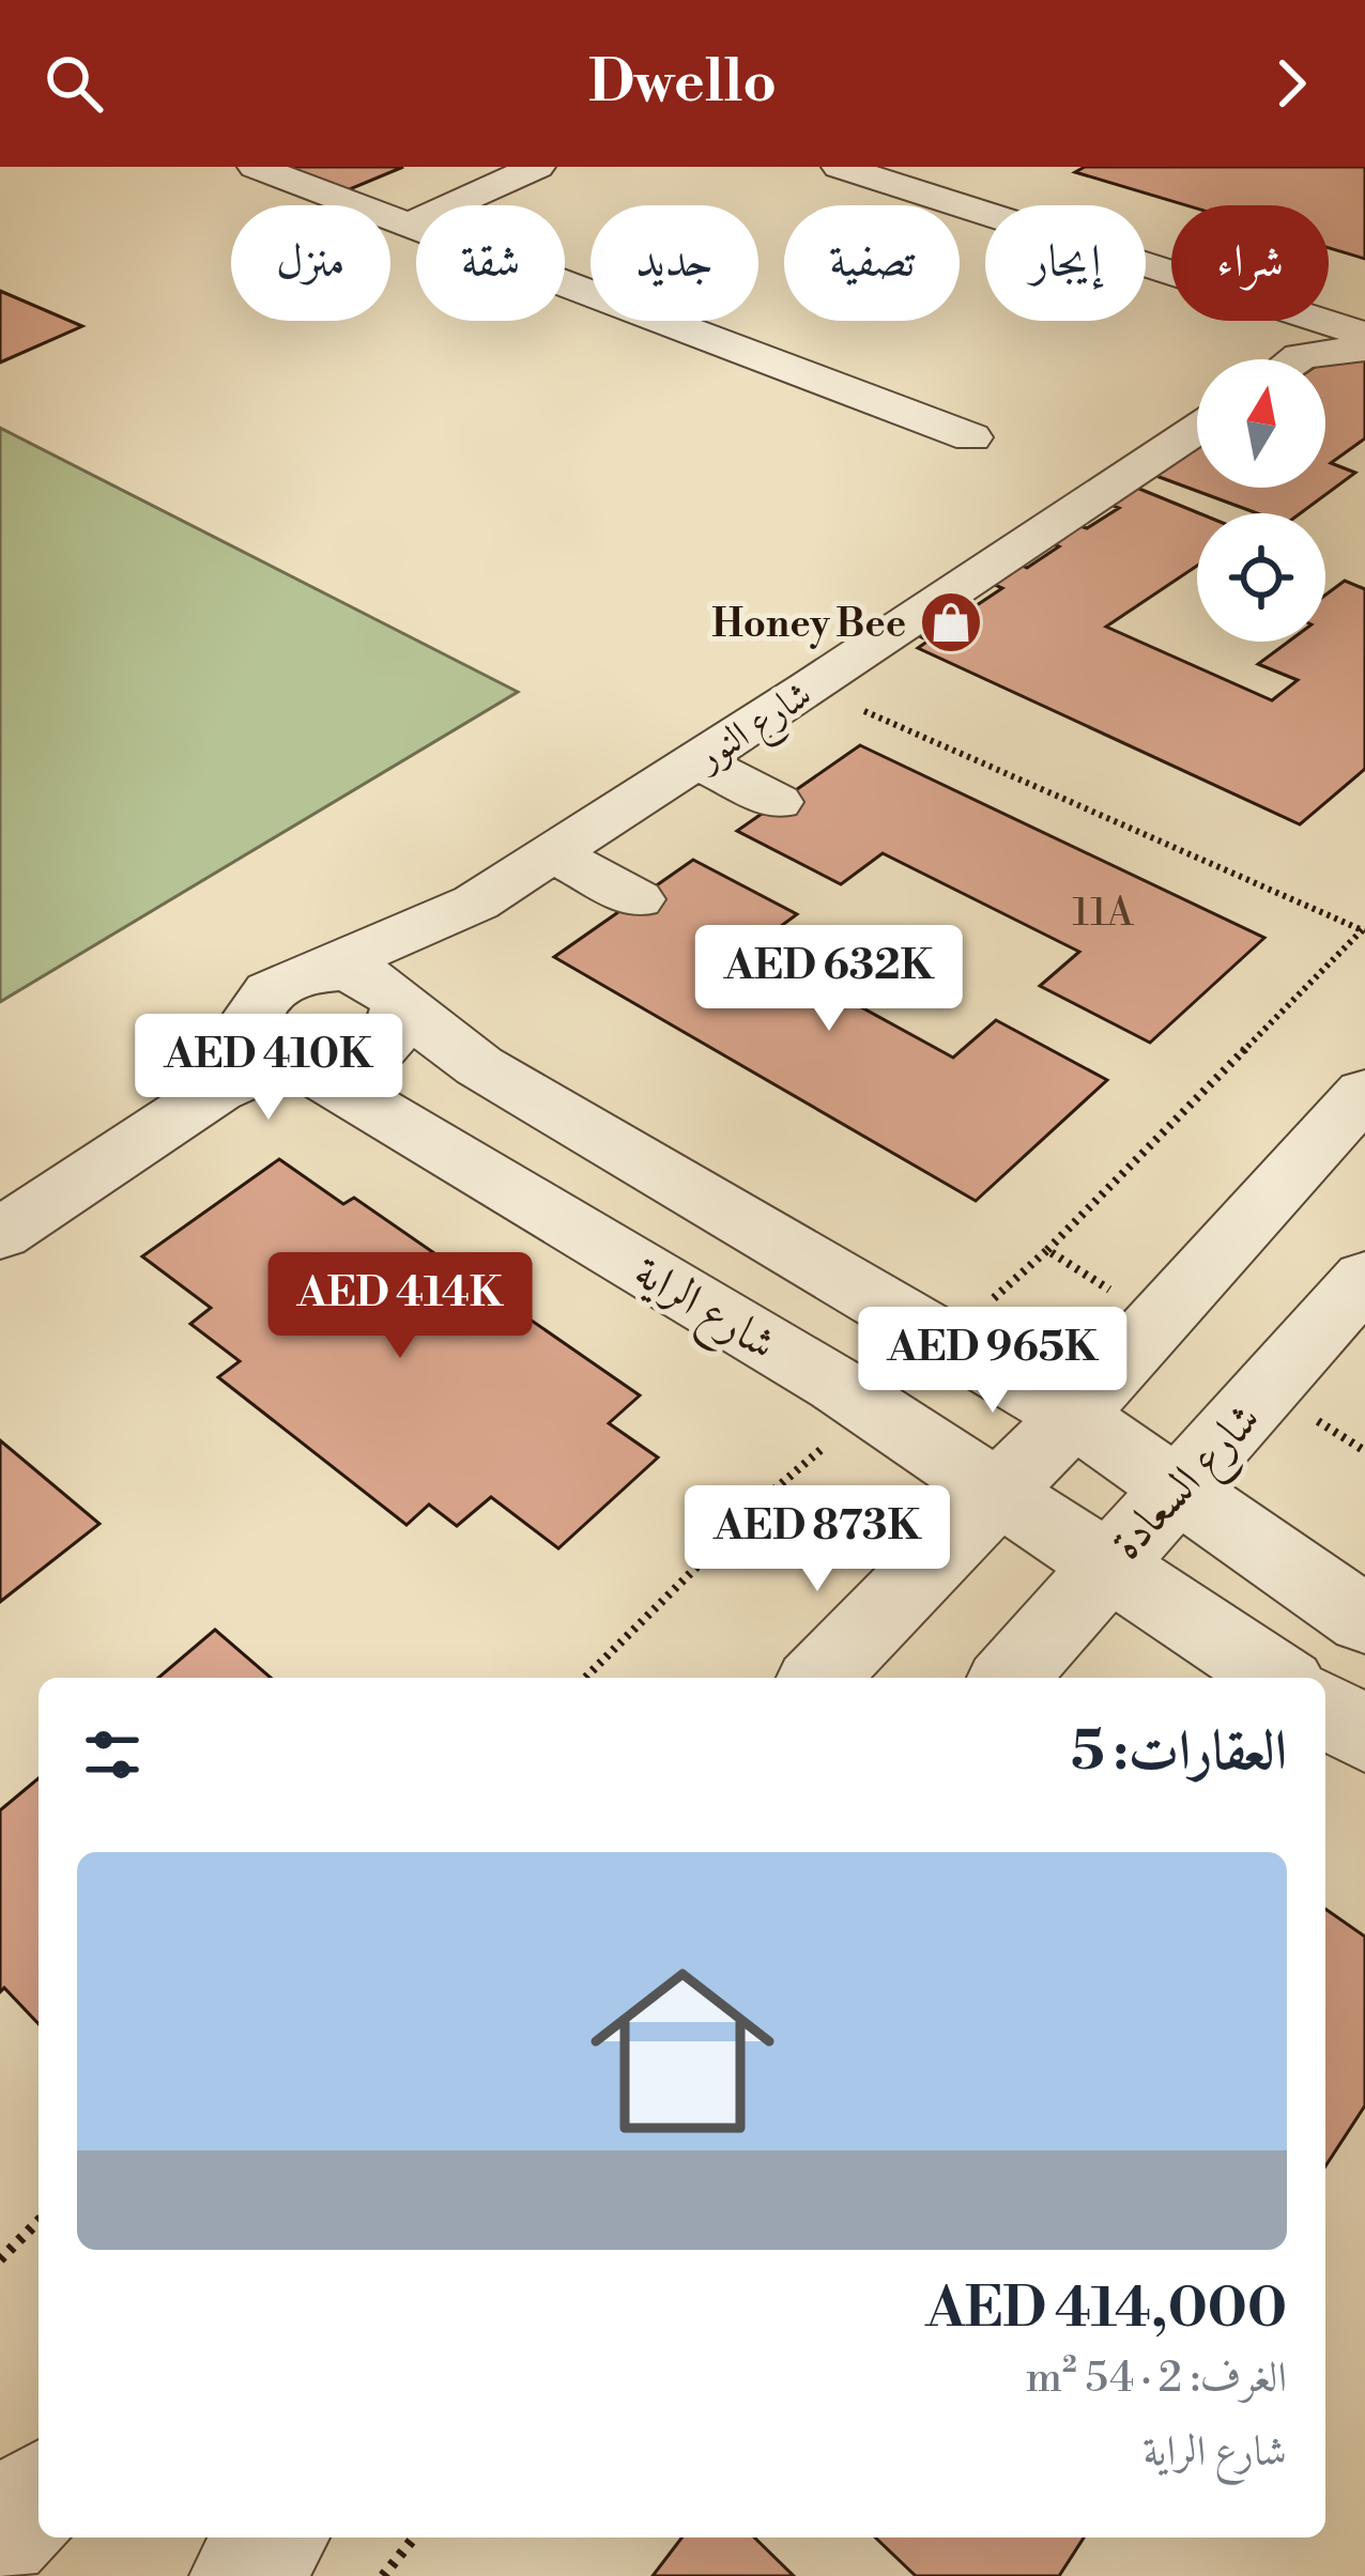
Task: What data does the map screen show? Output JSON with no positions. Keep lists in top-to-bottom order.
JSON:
{
  "streets": {
    "street": ["شارع النور", "شارع الراية", "شارع السعادة"]
  },
  "crossings": [
    ["شارع الراية", "شارع السعادة"]
  ],
  "places": {
    "shop": ["Honey Bee"]
  },
  "house_numbers": ["11A"],
  "north": "top",
  "page": {
    "header": "Dwello",
    "chip": [
      "شراء",
      "إيجار",
      "تصفية",
      "جديد",
      "شقة",
      "منزل"
    ],
    "price": [
      "AED 632K",
      "AED 410K",
      "AED 414K",
      "AED 965K",
      "AED 873K"
    ],
    "heading": "العقارات: 5",
    "list": [
      {
        "name": "AED 414,000",
        "note": "الغرف: 2 · 54 m² · شارع الراية"
      }
    ]
  }
}
